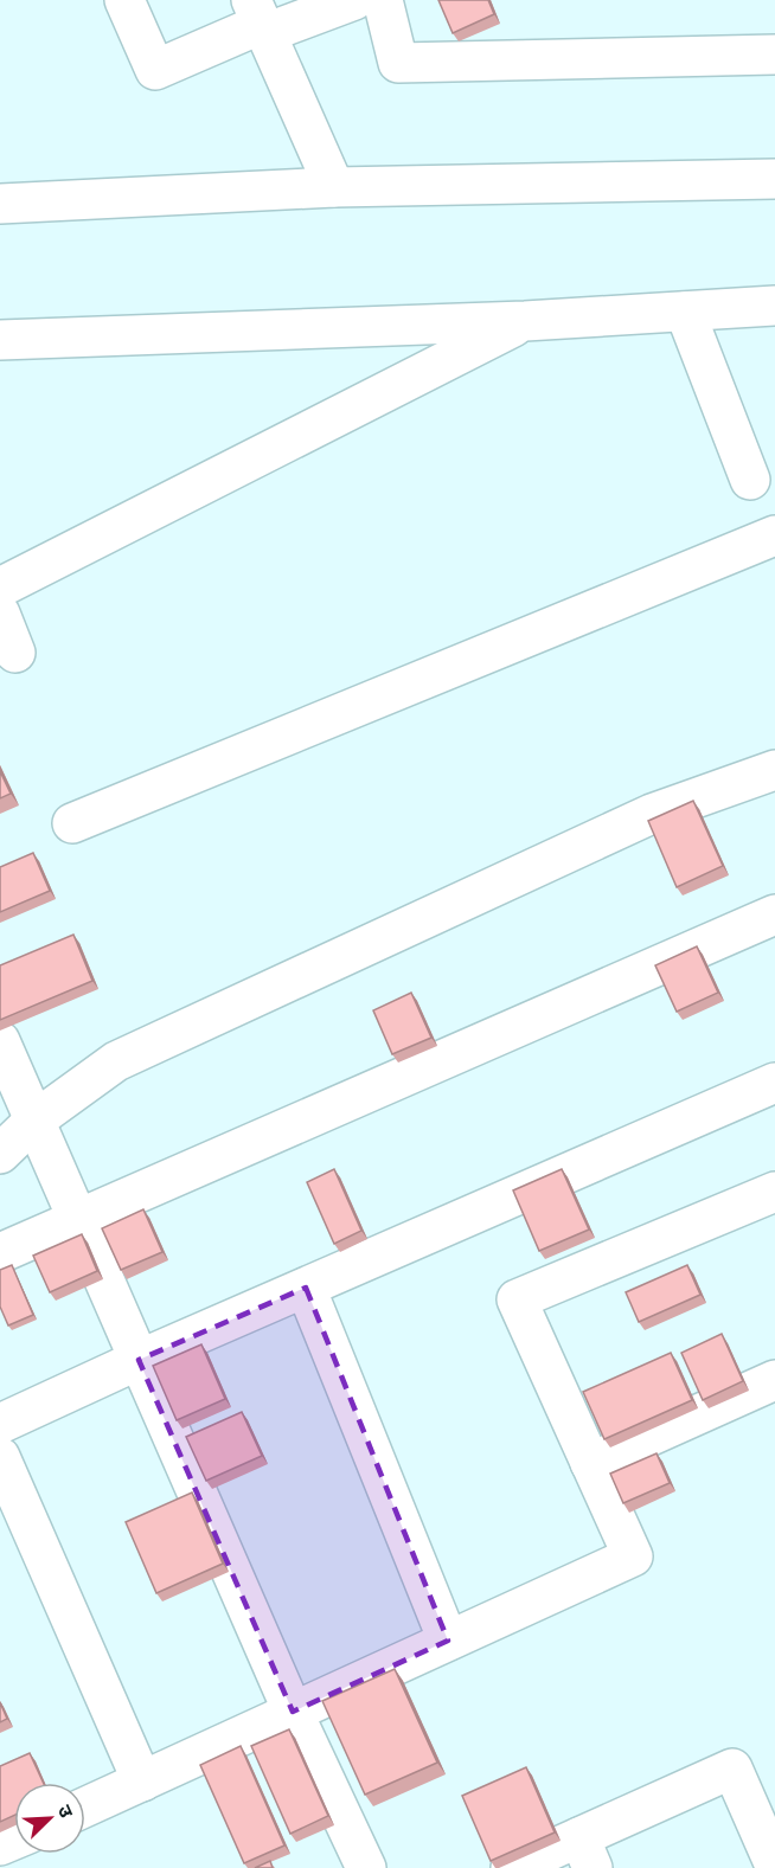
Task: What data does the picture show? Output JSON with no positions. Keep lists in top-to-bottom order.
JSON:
{
  "north": "top right"
}
